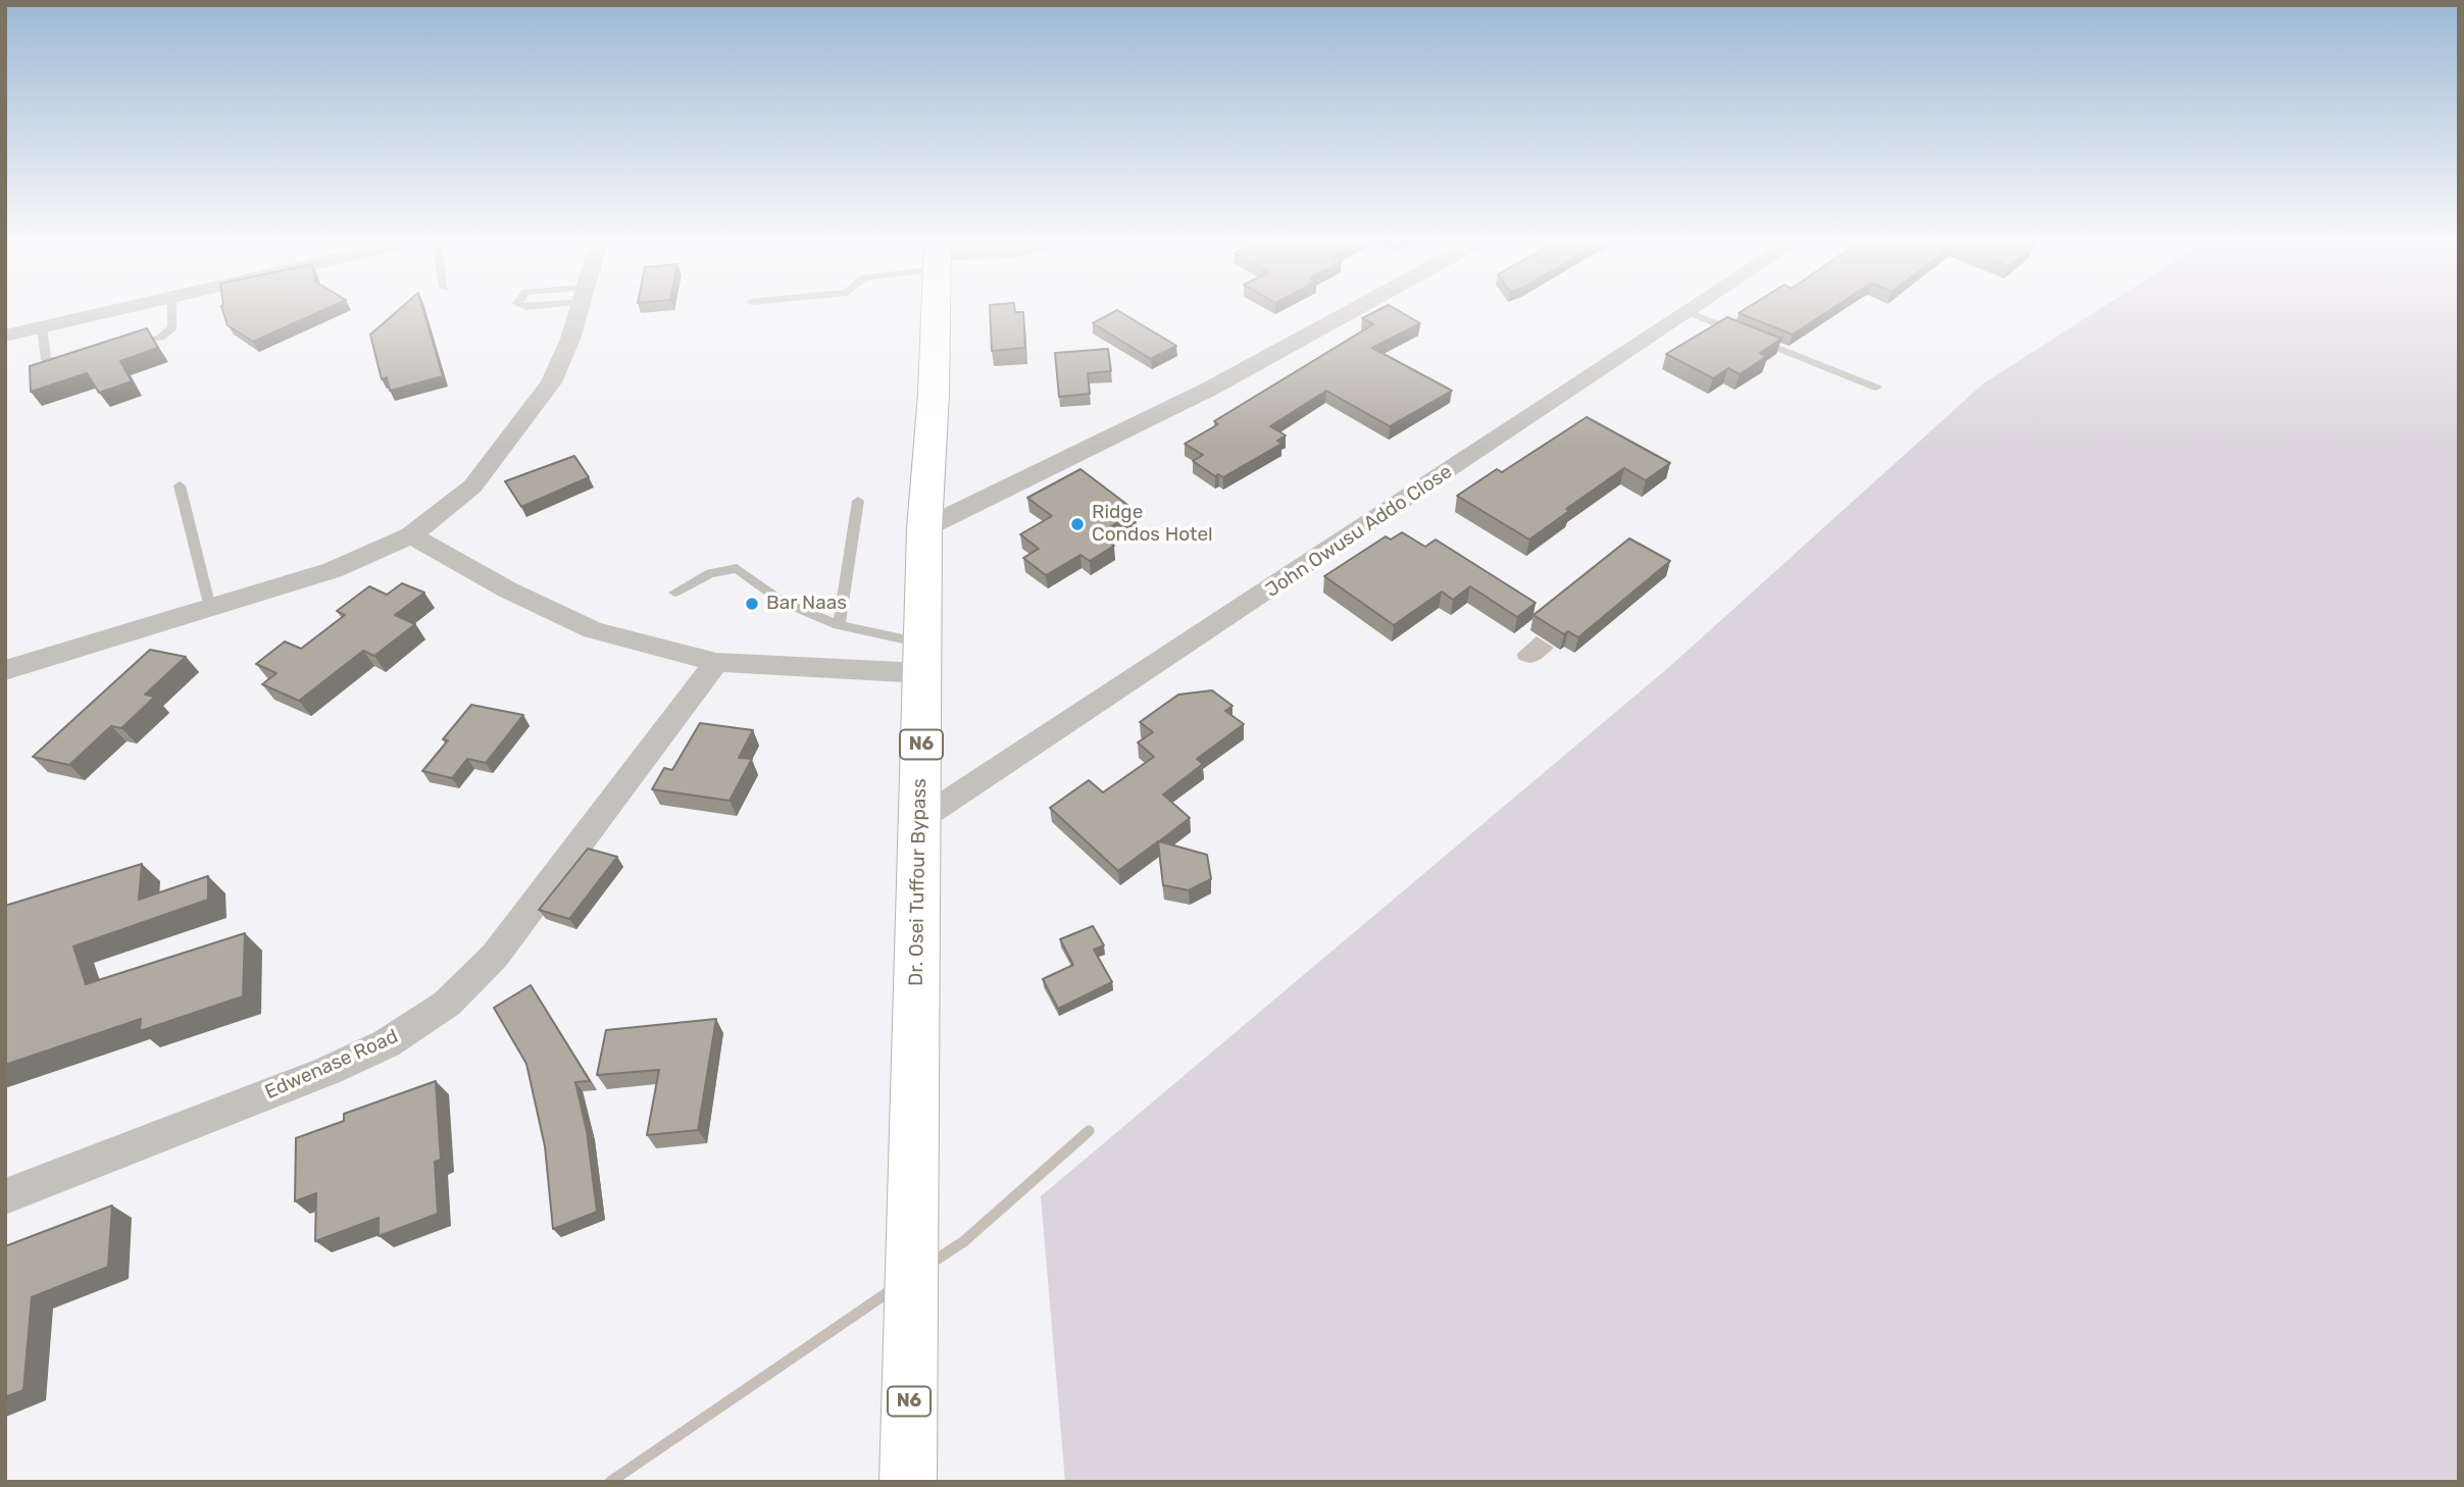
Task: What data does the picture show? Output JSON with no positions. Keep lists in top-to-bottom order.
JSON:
{
  "streets": {
    "highway": ["N6", "Dr. Osei Tuffour Bypass"],
    "street": ["John Owusu Addo Close", "Edwenase Road"]
  },
  "crossings": [
    ["John Owusu Addo Close", "Dr. Osei Tuffour Bypass"]
  ],
  "places": ["Ridge Condos Hotel", "Bar Naas"]
}
